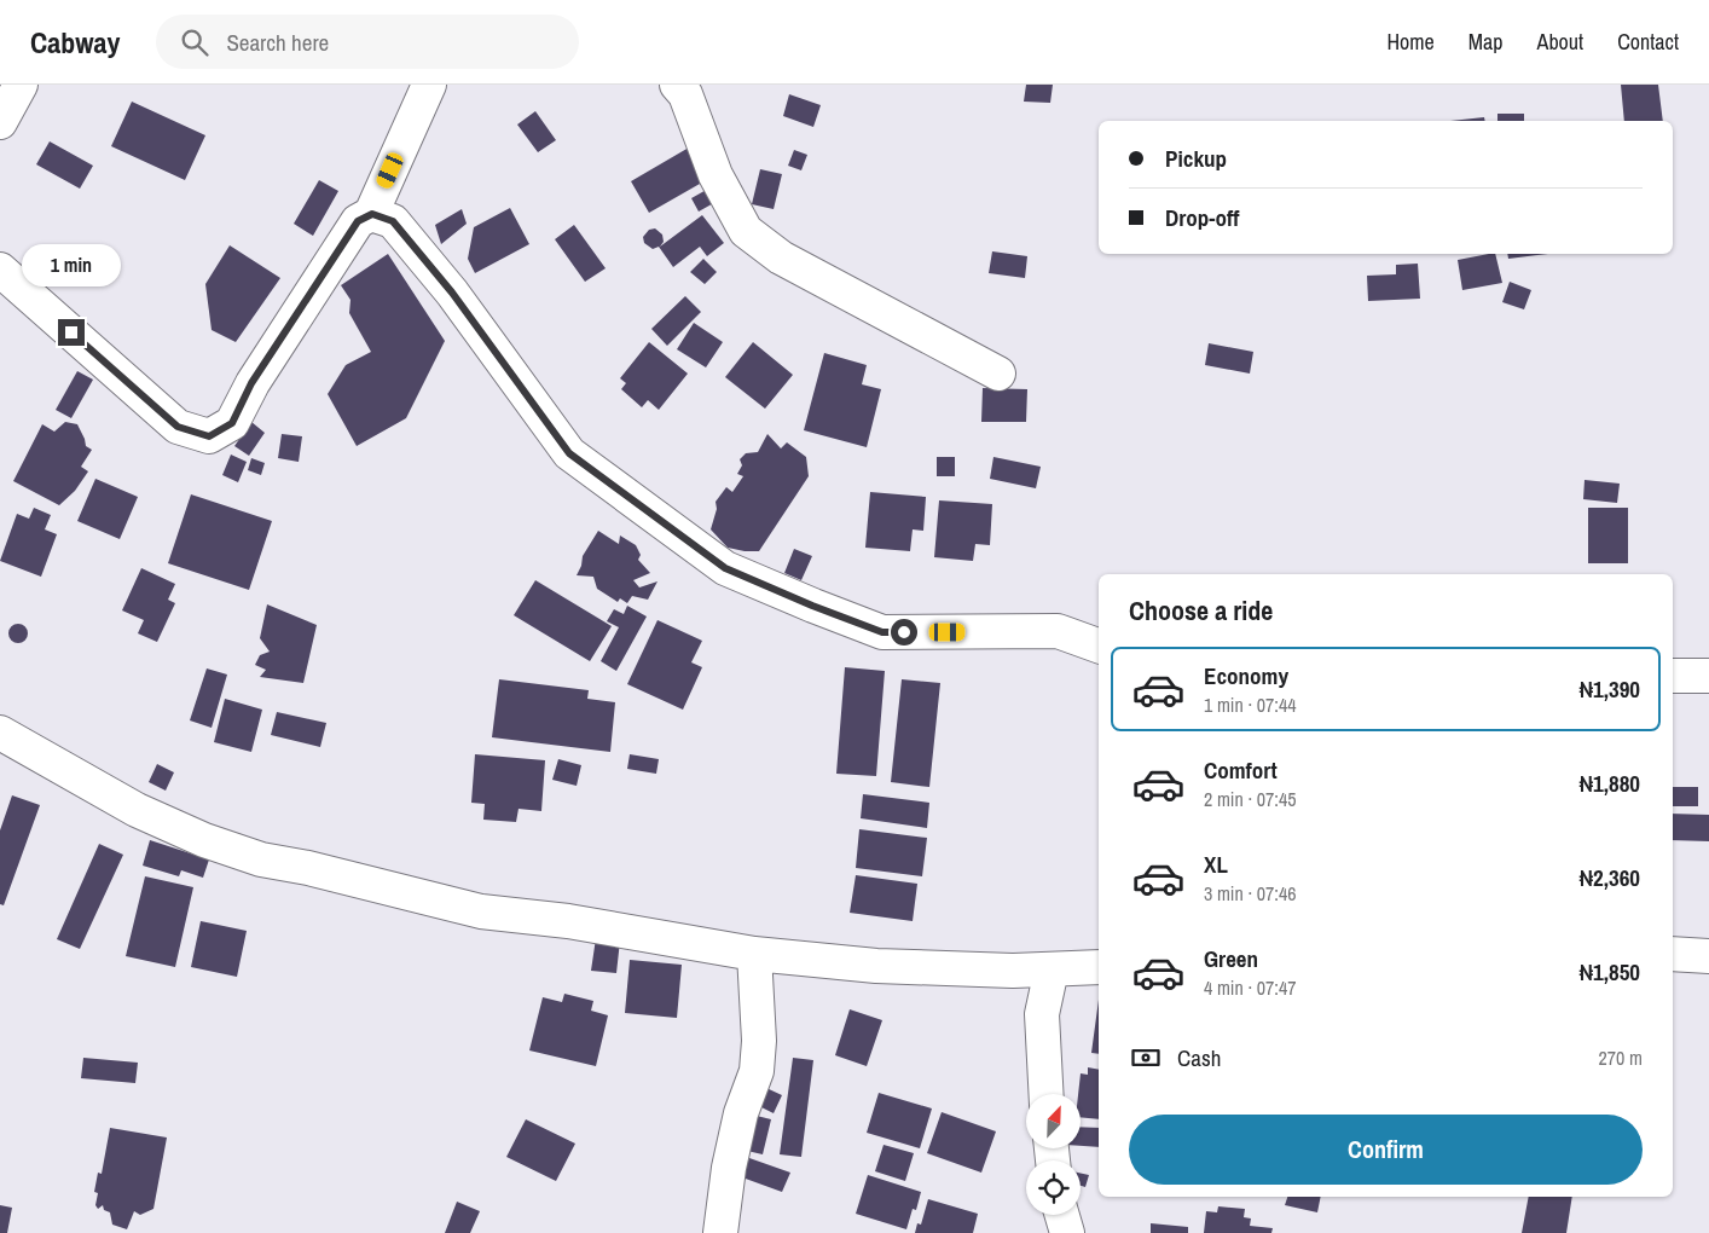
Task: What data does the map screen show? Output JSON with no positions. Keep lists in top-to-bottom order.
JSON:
{
  "north": "top right",
  "page": {
    "header": "Cabway",
    "search": "Search here",
    "nav": [
      "Home",
      "Map",
      "About",
      "Contact"
    ],
    "banner": ["Pickup", "Drop-off"],
    "bubble": "1 min",
    "heading": "Choose a ride",
    "list": [
      {
        "name": "Economy",
        "note": "1 min · 07:44",
        "value": "₦1,390"
      },
      {
        "name": "Comfort",
        "note": "2 min · 07:45",
        "value": "₦1,880"
      },
      {
        "name": "XL",
        "note": "3 min · 07:46",
        "value": "₦2,360"
      },
      {
        "name": "Green",
        "note": "4 min · 07:47",
        "value": "₦1,850"
      }
    ],
    "pay": ["Cash", "270 m"],
    "buttons": "Confirm"
  }
}
